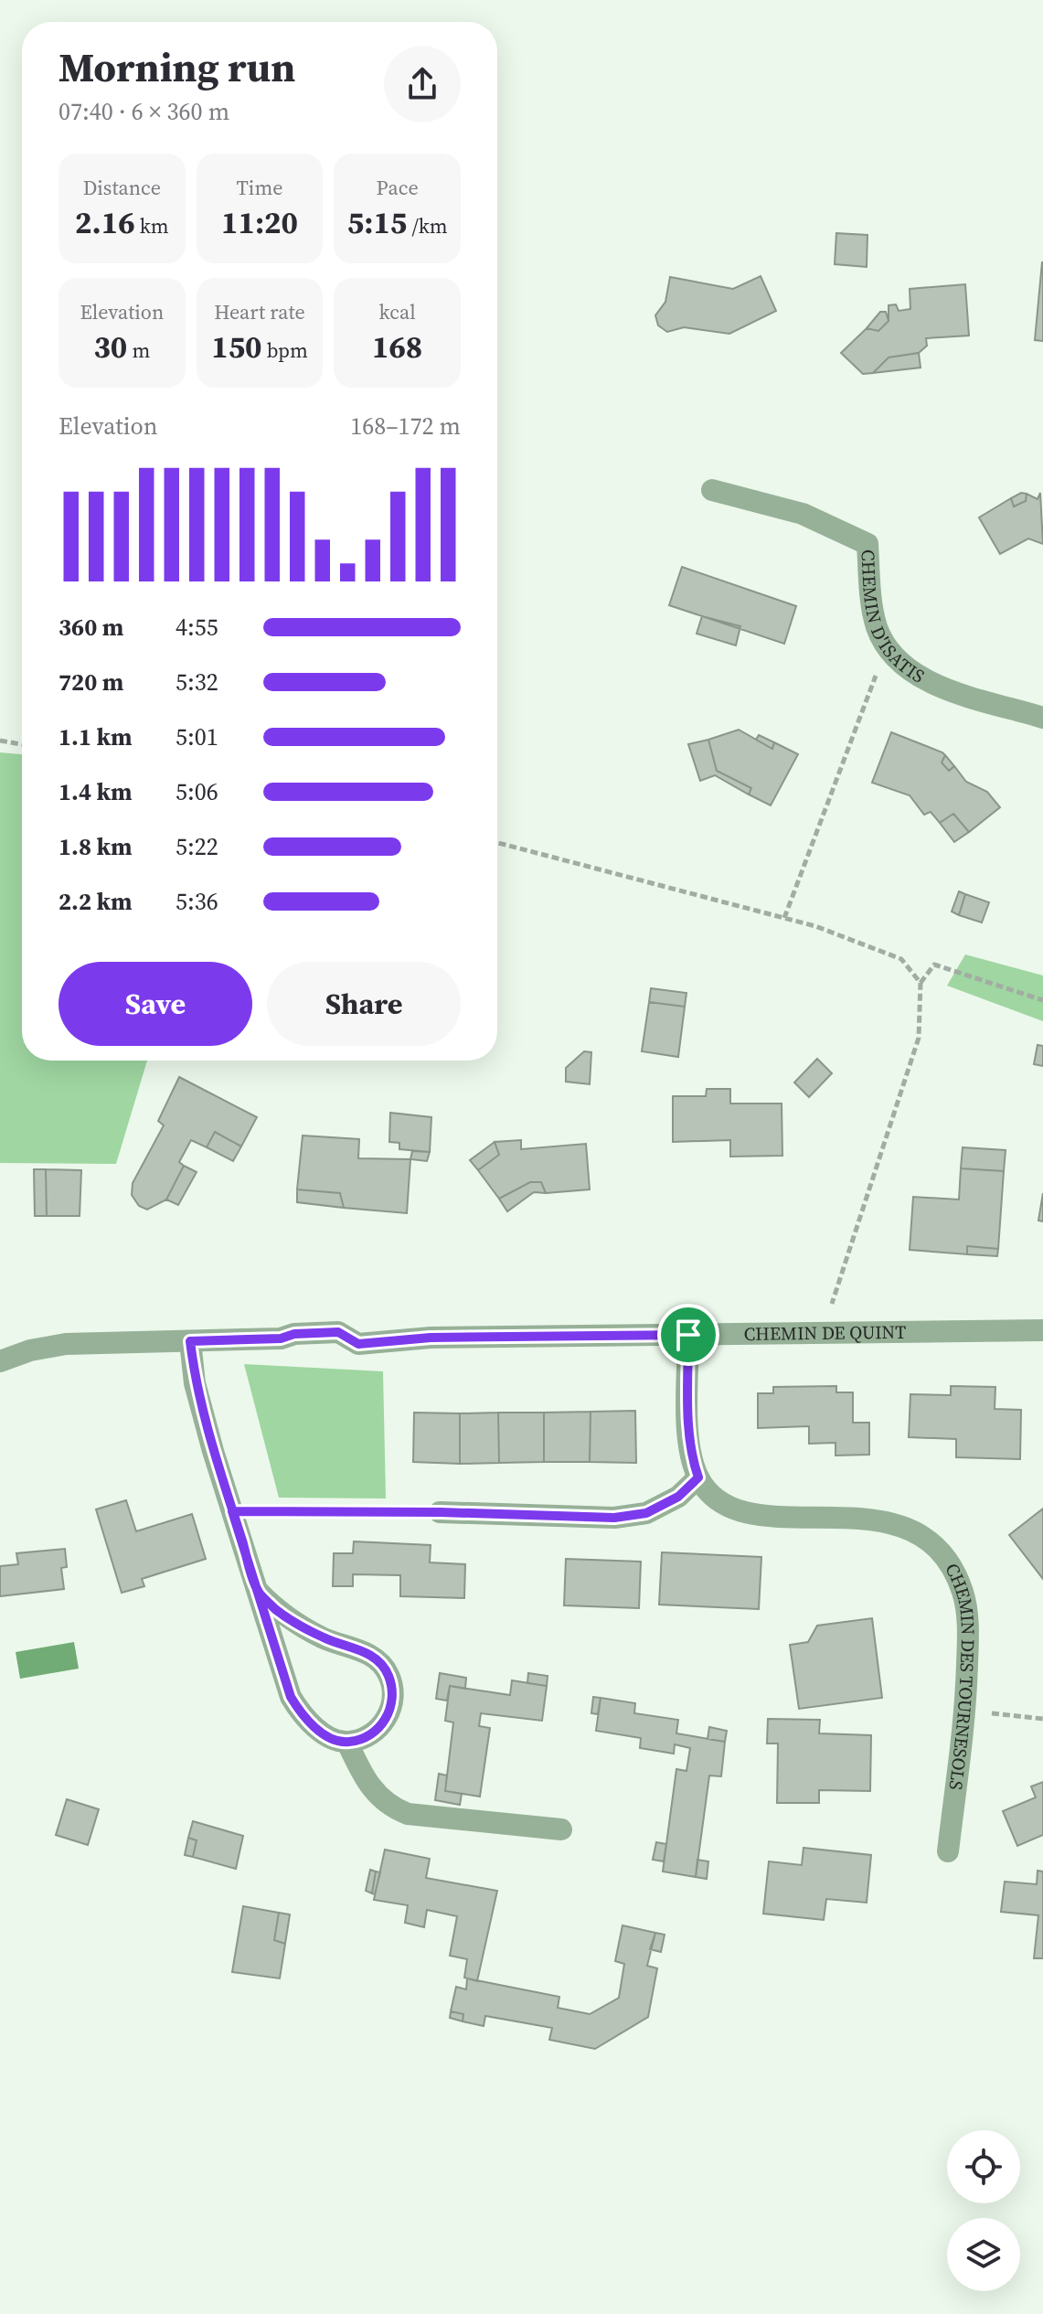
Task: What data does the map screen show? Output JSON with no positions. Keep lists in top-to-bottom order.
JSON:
{
  "streets": {
    "street": ["CHEMIN D'ISATIS", "CHEMIN DE QUINT", "CHEMIN DES TOURNESOLS"]
  },
  "crossings": [
    ["CHEMIN DE QUINT", "CHEMIN DES TOURNESOLS"]
  ],
  "page": {
    "heading": ["Morning run", "07:40 · 6 × 360 m"],
    "stats": [
      ["Distance", "2.16 km"],
      ["Time", "11:20"],
      ["Pace", "5:15 /km"],
      ["Elevation", "30 m"],
      ["Heart rate", "150 bpm"],
      ["kcal", "168"]
    ],
    "chart": ["Elevation", "168–172 m"],
    "list": [
      {
        "name": "360 m",
        "note": "4:55"
      },
      {
        "name": "720 m",
        "note": "5:32"
      },
      {
        "name": "1.1 km",
        "note": "5:01"
      },
      {
        "name": "1.4 km",
        "note": "5:06"
      },
      {
        "name": "1.8 km",
        "note": "5:22"
      },
      {
        "name": "2.2 km",
        "note": "5:36"
      }
    ],
    "buttons": ["Save", "Share"]
  }
}
